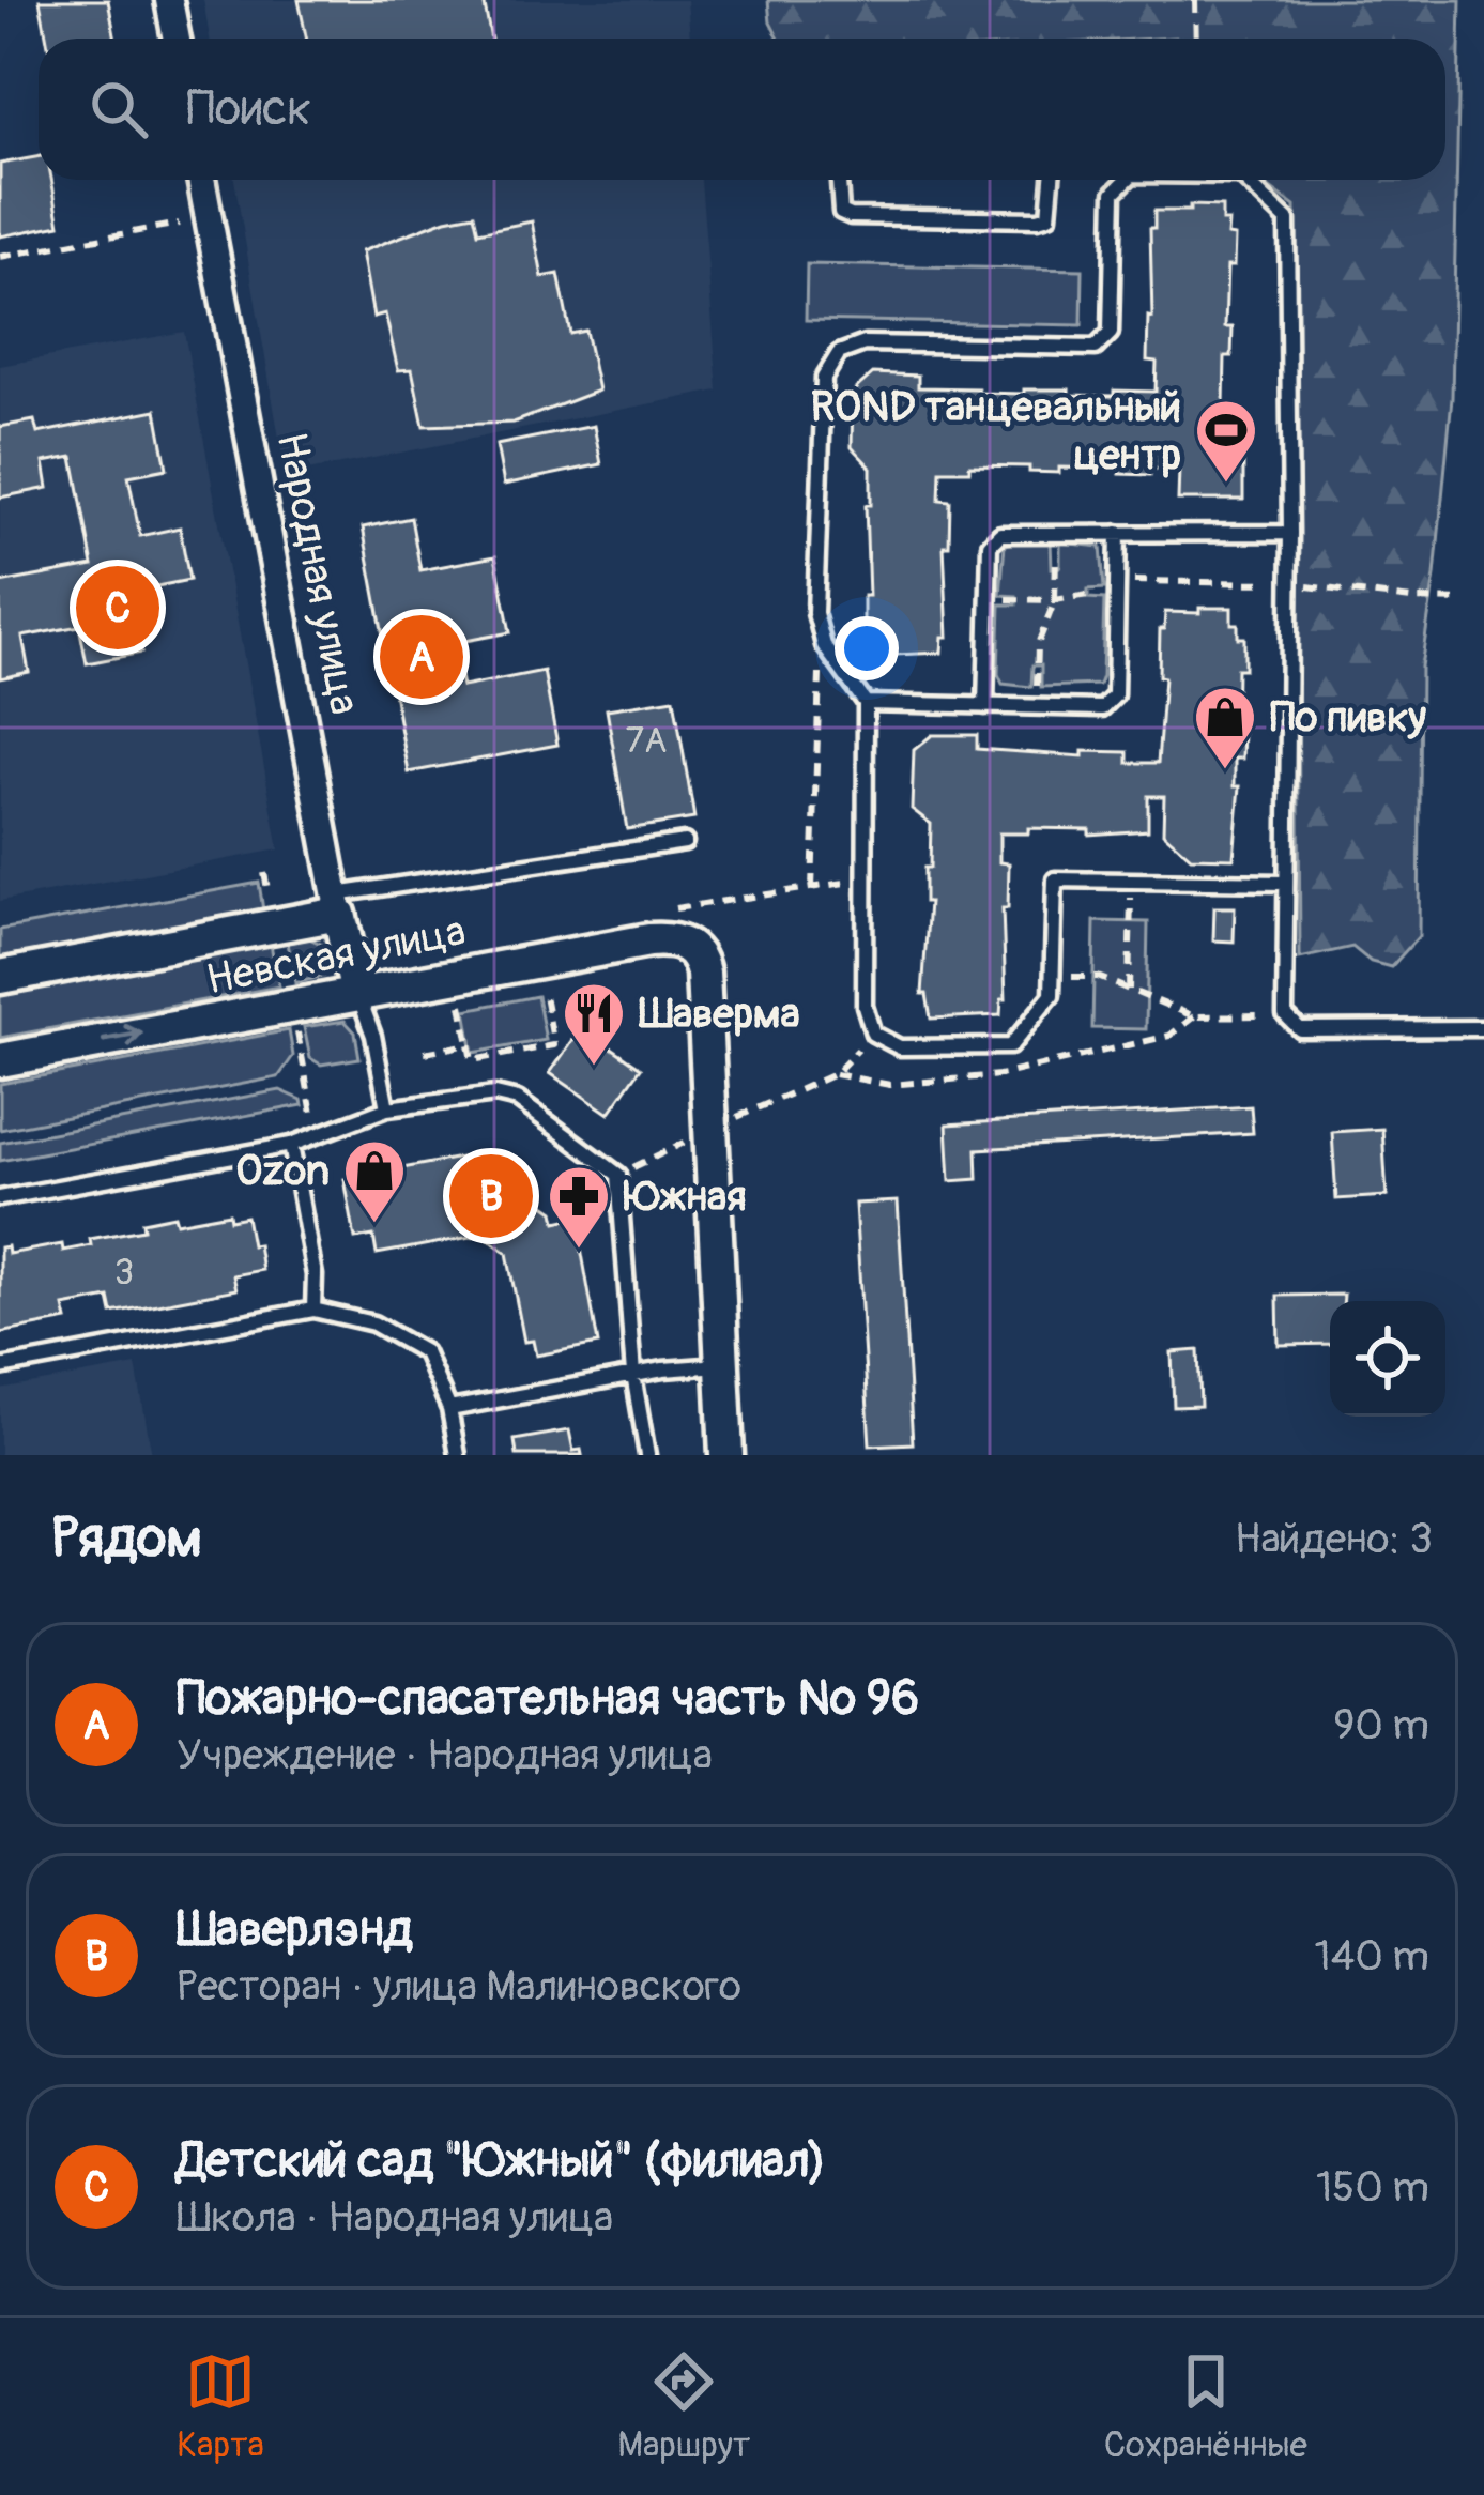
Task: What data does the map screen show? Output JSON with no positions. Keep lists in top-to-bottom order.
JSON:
{
  "streets": {
    "street": ["Народная улица", "Невская улица"]
  },
  "crossings": [
    ["Народная улица", "Невская улица"]
  ],
  "places": {
    "sports": ["ROND танцевальный центр"],
    "shop": ["По пивку", "Ozon"],
    "restaurant": ["Шаверма"],
    "pharmacy": ["Южная"]
  },
  "house_numbers": ["7А", "3"],
  "page": {
    "search": "Поиск",
    "pins": ["C", "A", "B"],
    "heading": ["Рядом", "Найдено: 3"],
    "list": [
      {
        "mark": "A",
        "name": "Пожарно-спасательная часть № 96",
        "note": "Учреждение · Народная улица",
        "value": "90 m"
      },
      {
        "mark": "B",
        "name": "Шаверлэнд",
        "note": "Ресторан · улица Малиновского",
        "value": "140 m"
      },
      {
        "mark": "C",
        "name": "Детский сад \"Южный\" (филиал)",
        "note": "Школа · Народная улица",
        "value": "150 m"
      }
    ],
    "nav": ["Карта", "Маршрут", "Сохранённые"]
  }
}
